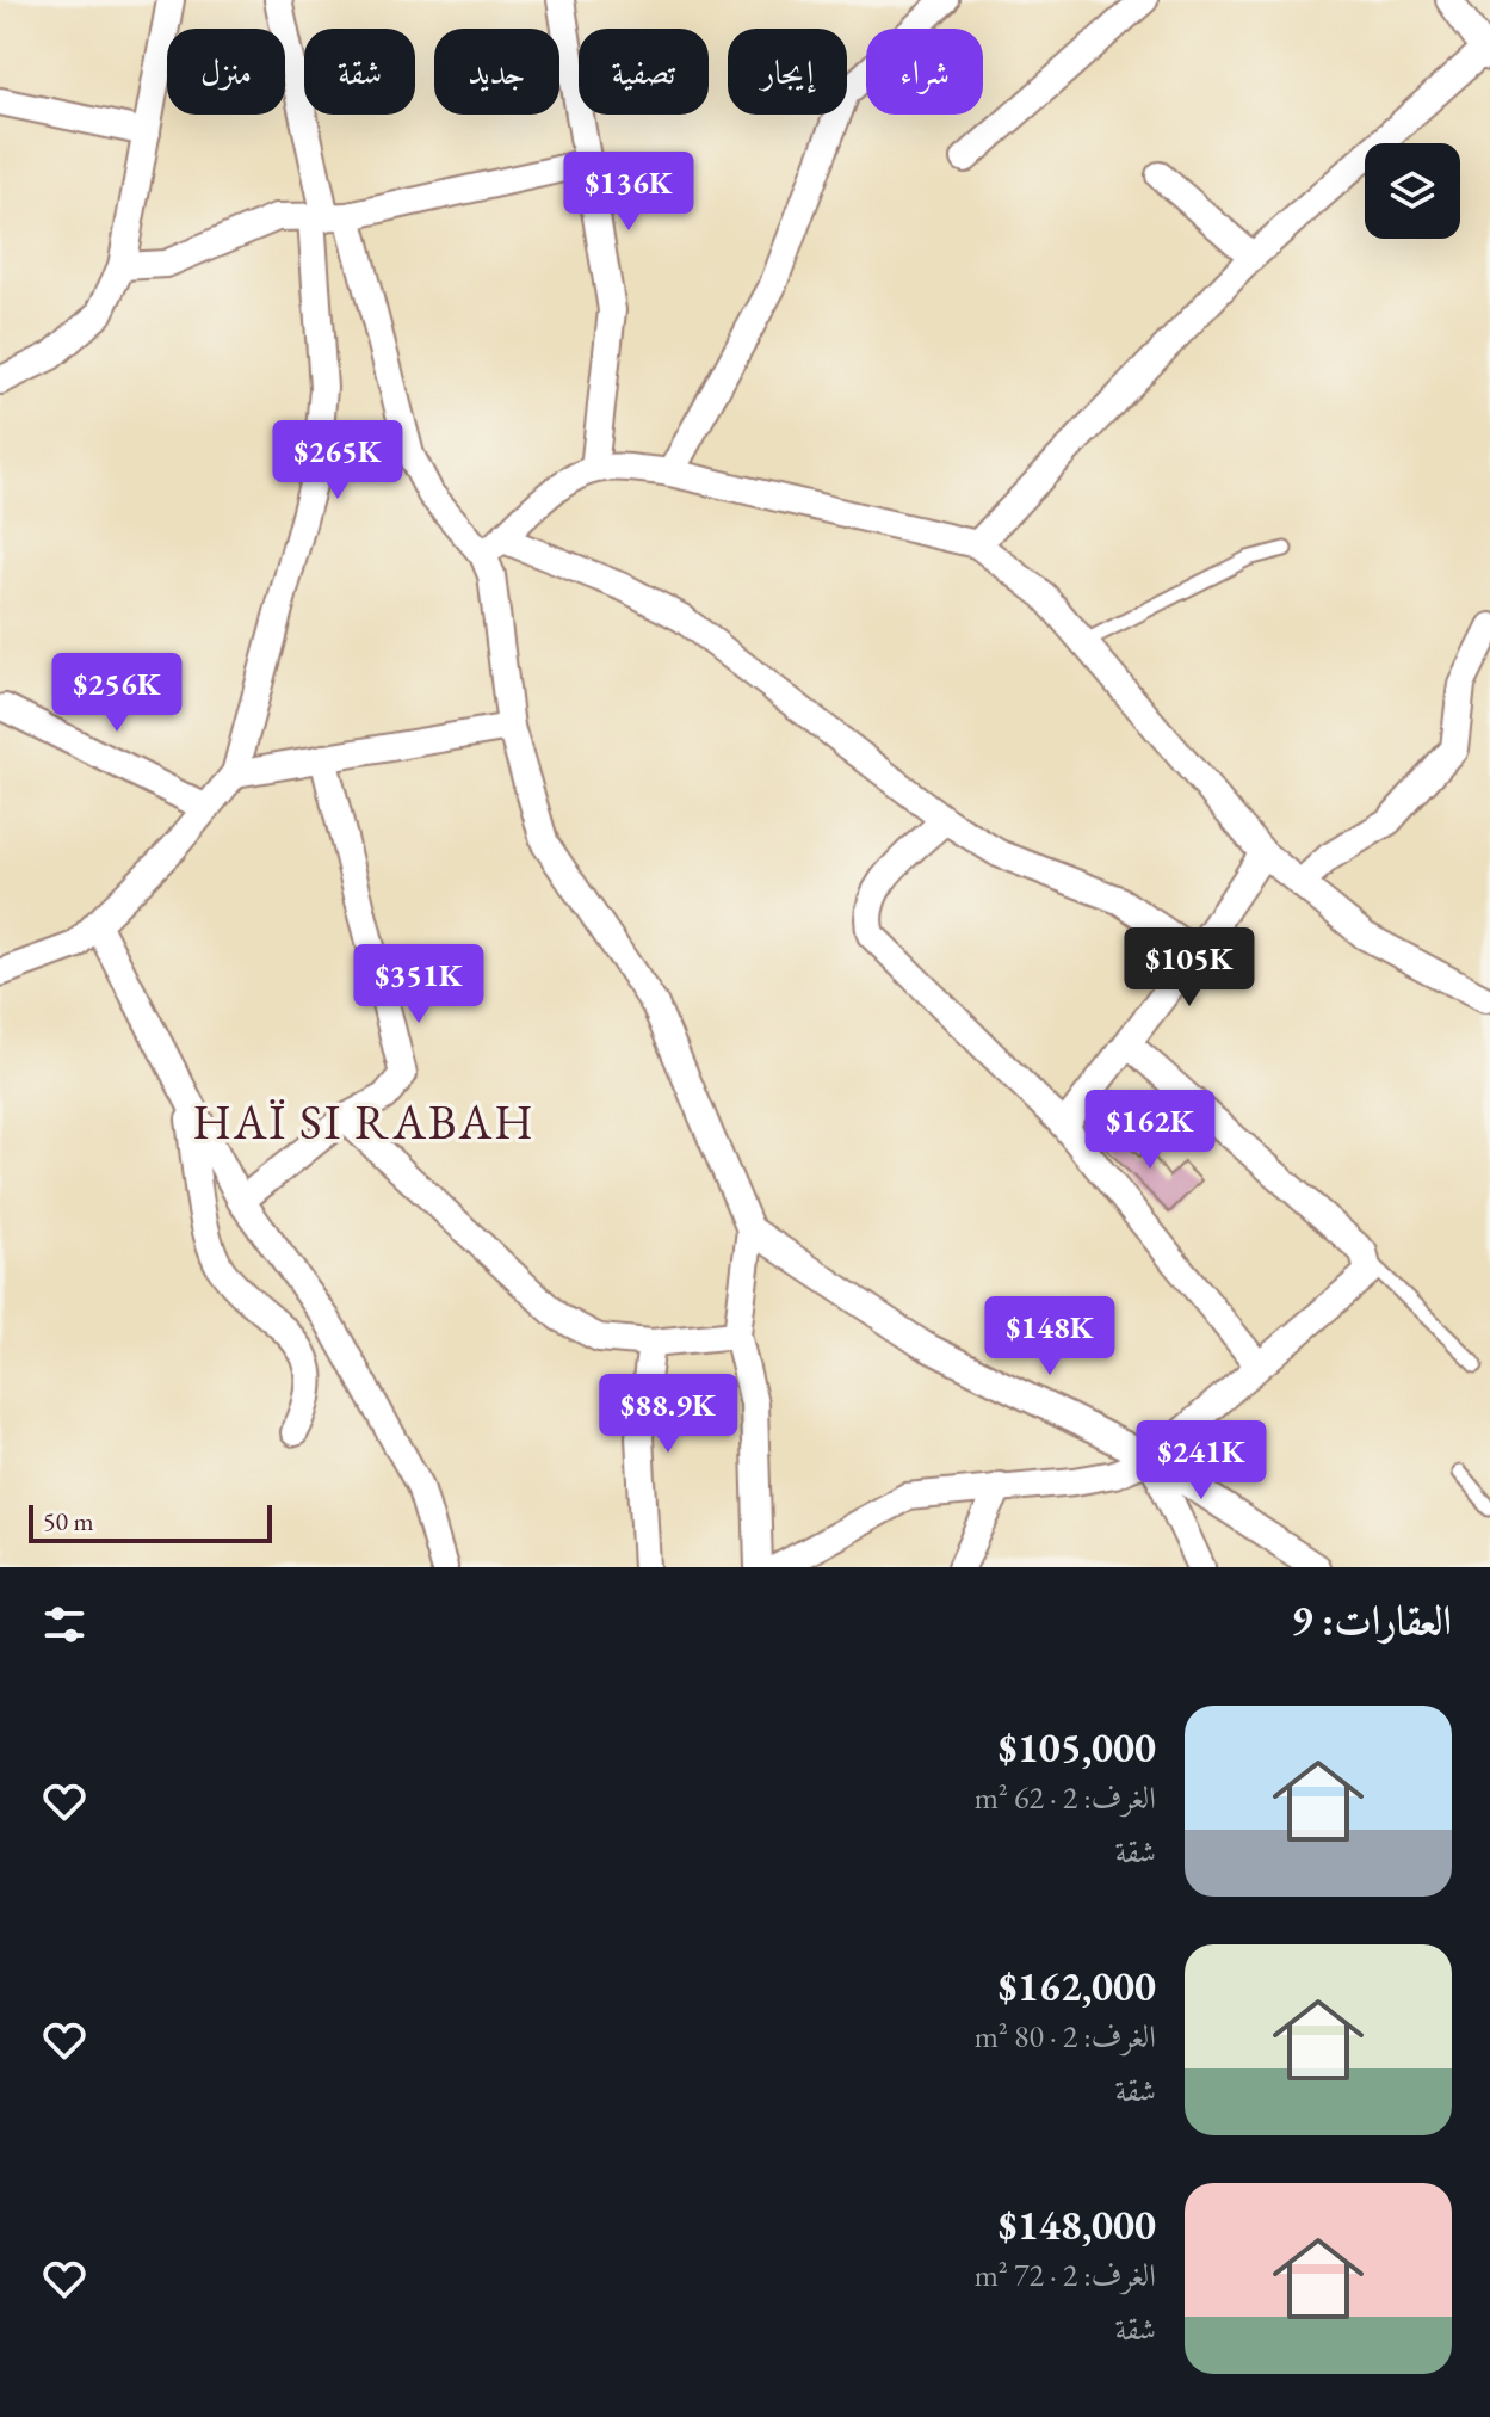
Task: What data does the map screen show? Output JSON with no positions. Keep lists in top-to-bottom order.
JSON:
{
  "districts": ["HAÏ SI RABAH"],
  "scale_bar": "50 m",
  "page": {
    "chip": [
      "شراء",
      "إيجار",
      "تصفية",
      "جديد",
      "شقة",
      "منزل"
    ],
    "price": [
      "$136K",
      "$265K",
      "$256K",
      "$105K",
      "$351K",
      "$162K",
      "$148K",
      "$88.9K",
      "$241K"
    ],
    "scale": "50 m",
    "heading": "العقارات: 9",
    "list": [
      {
        "name": "$105,000",
        "note": "الغرف: 2 · 62 m² · شقة"
      },
      {
        "name": "$162,000",
        "note": "الغرف: 2 · 80 m² · شقة"
      },
      {
        "name": "$148,000",
        "note": "الغرف: 2 · 72 m² · شقة"
      }
    ]
  }
}
